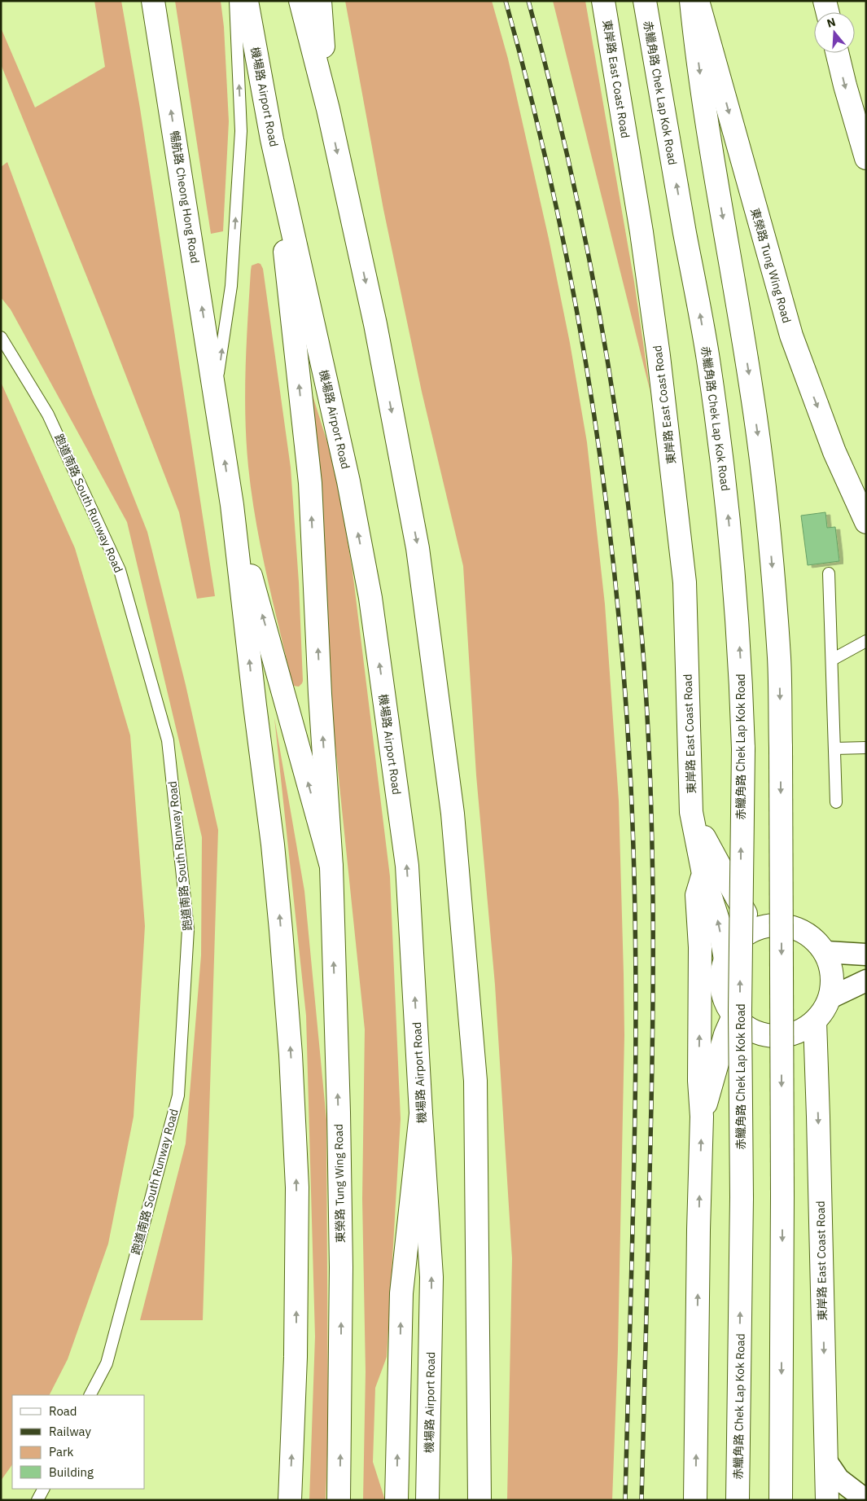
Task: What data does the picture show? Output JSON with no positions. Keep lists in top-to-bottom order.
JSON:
{
  "streets": {
    "main road": [
      "東岸路 East Coast Road",
      "赤鱲角路 Chek Lap Kok Road",
      "機場路 Airport Road",
      "暢航路 Cheong Hong Road",
      "東榮路 Tung Wing Road"
    ],
    "lane": ["跑道南路 South Runway Road"]
  },
  "legend": [
    "Road",
    "Railway",
    "Park",
    "Building"
  ],
  "north": "top"
}
